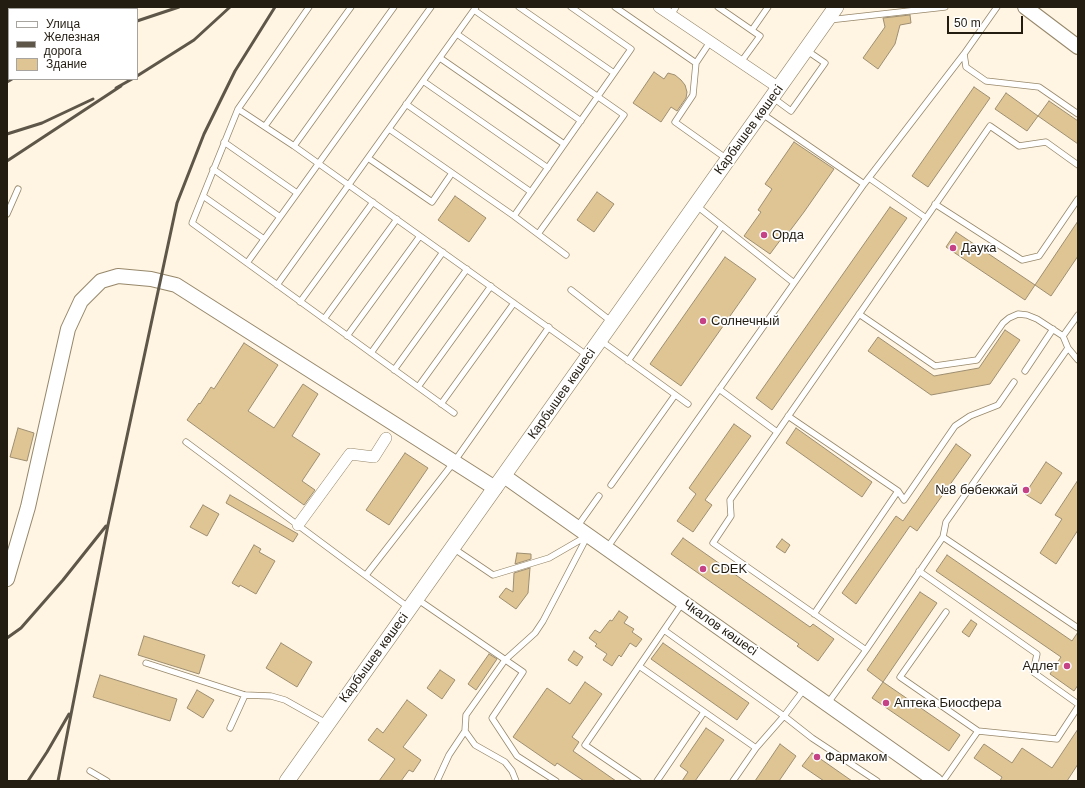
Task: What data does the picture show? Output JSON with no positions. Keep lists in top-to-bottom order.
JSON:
{
  "streets": {
    "main road": ["Карбышев көшесі"],
    "street": ["Чкалов көшесі"]
  },
  "crossings": [
    ["Карбышев көшесі", "Чкалов көшесі"]
  ],
  "places": [
    "Орда",
    "Даука",
    "Солнечный",
    "№8 бөбекжай",
    "CDEK",
    "Адлет",
    "Аптека Биосфера",
    "Фармаком"
  ],
  "legend": ["Улица", "Железная дорога", "Здание"],
  "scale_bar": "50 m"
}
